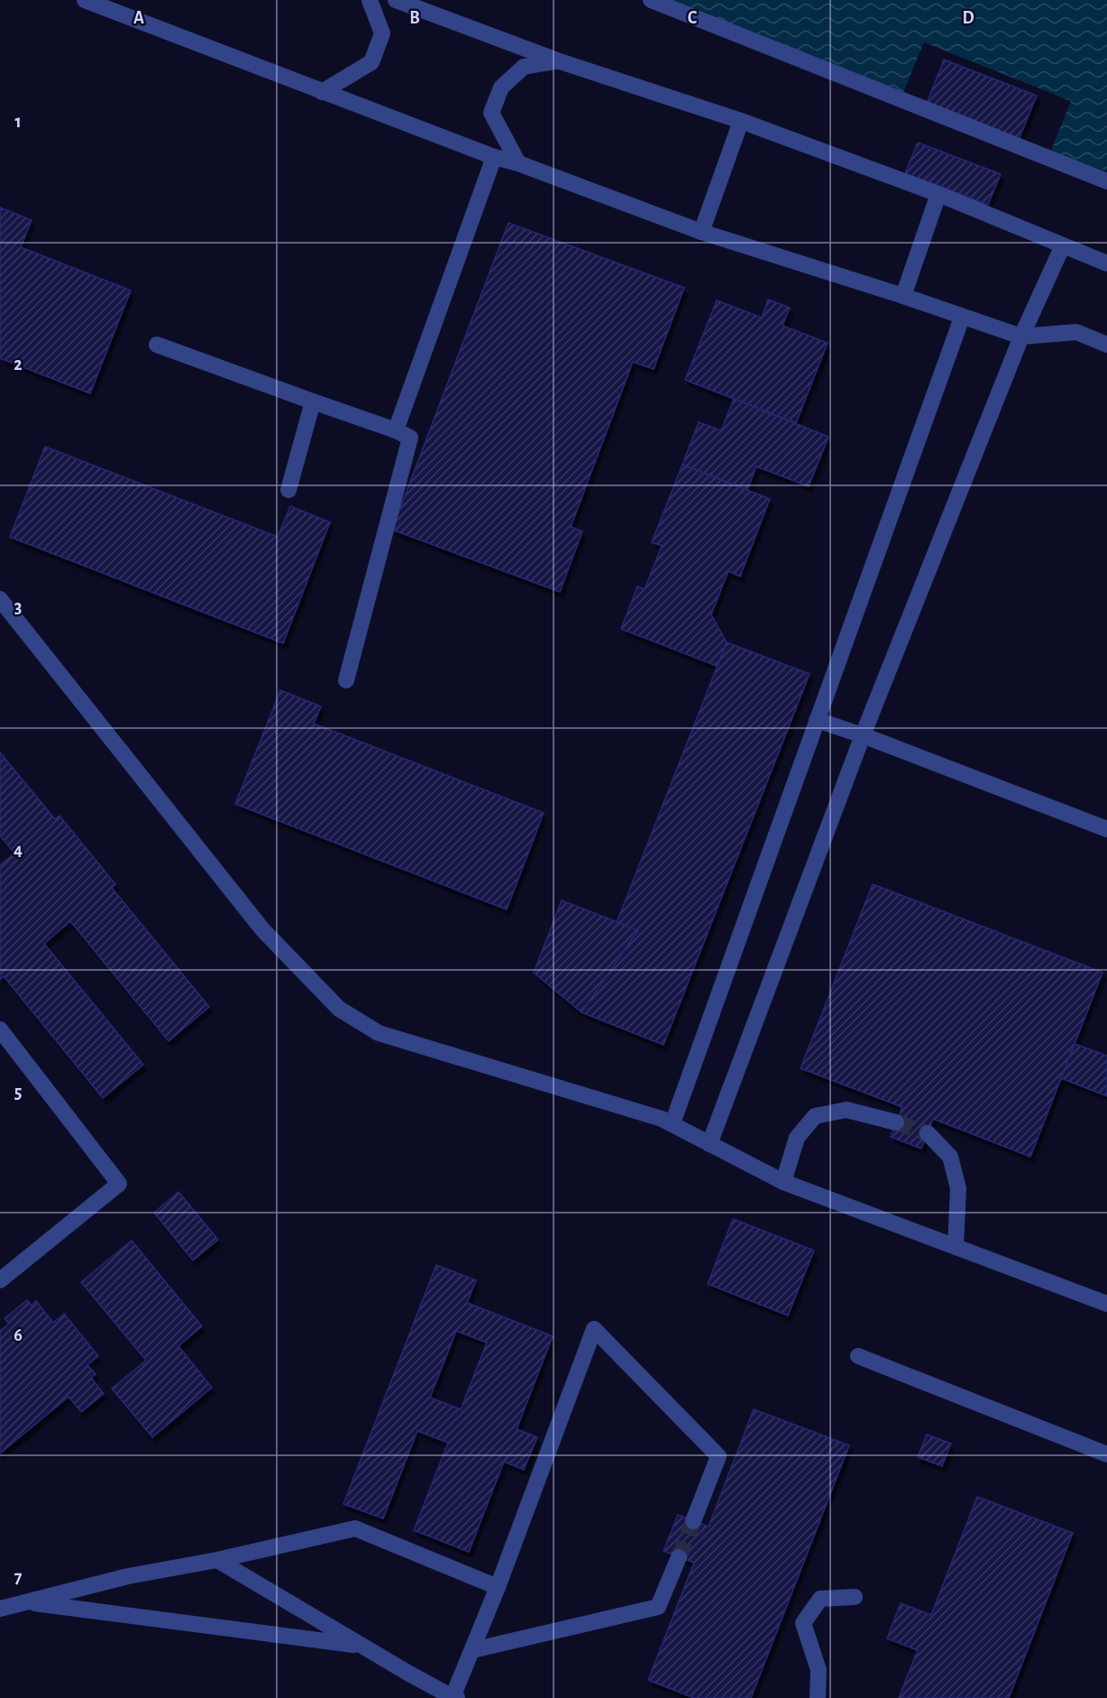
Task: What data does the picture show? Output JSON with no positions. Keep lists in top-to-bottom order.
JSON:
{
  "grid": {
    "columns": [
      "A",
      "B",
      "C",
      "D"
    ],
    "rows": [
      "1",
      "2",
      "3",
      "4",
      "5",
      "6",
      "7"
    ]
  }
}
